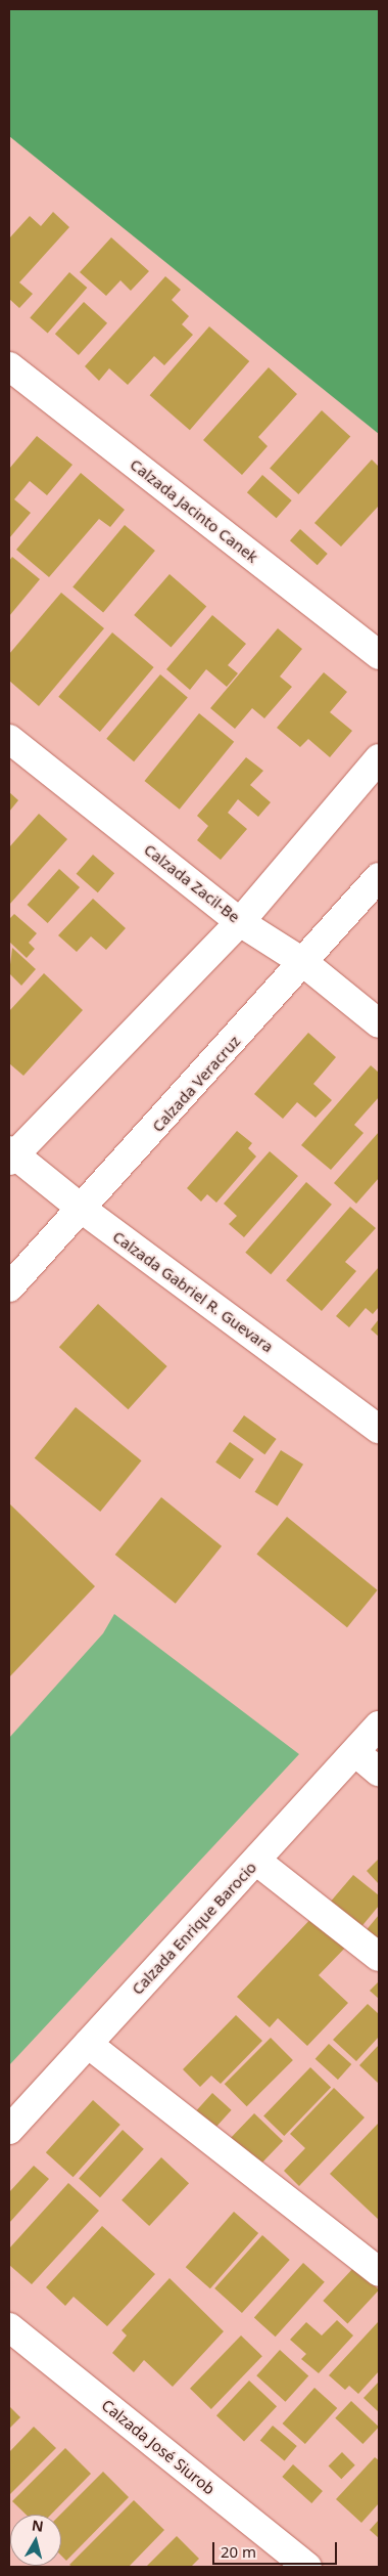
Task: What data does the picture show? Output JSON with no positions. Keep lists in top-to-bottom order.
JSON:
{
  "streets": {
    "street": [
      "Calzada Jacinto Canek",
      "Calzada Zacil-Be",
      "Calzada Veracruz",
      "Calzada Gabriel R. Guevara",
      "Calzada Enrique Barocio",
      "Calzada José Siurob"
    ]
  },
  "crossings": [
    ["Calzada Zacil-Be", "Calzada Veracruz"],
    ["Calzada Veracruz", "Calzada Gabriel R. Guevara"]
  ],
  "scale_bar": "20 m",
  "north": "top"
}
